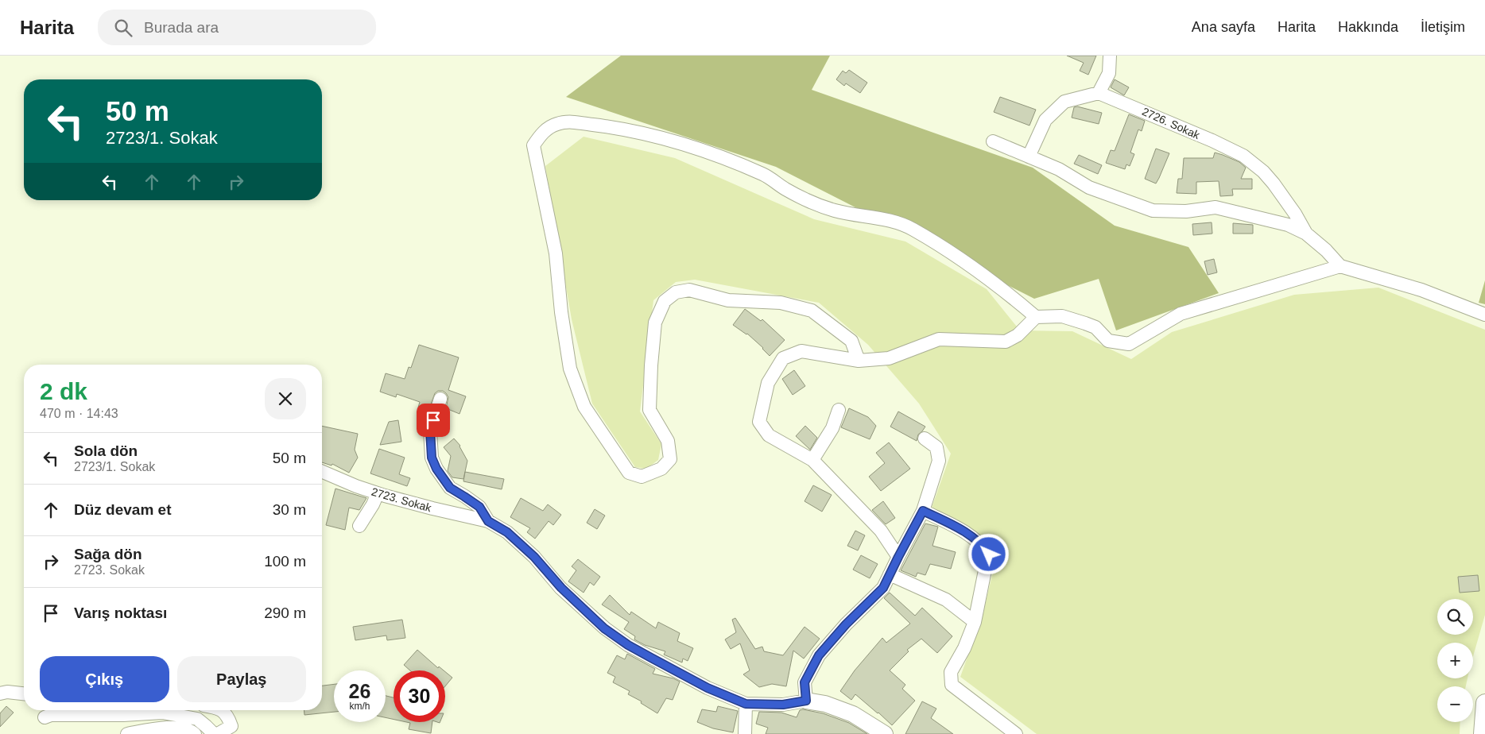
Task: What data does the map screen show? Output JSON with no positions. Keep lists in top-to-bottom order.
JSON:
{
  "streets": {
    "street": ["2726. Sokak", "2723. Sokak"]
  },
  "page": {
    "header": "Harita",
    "search": "Burada ara",
    "nav": [
      "Ana sayfa",
      "Harita",
      "Hakkında",
      "İletişim"
    ],
    "turn": ["50 m", "2723/1. Sokak"],
    "heading": ["2 dk", "470 m · 14:43"],
    "list": [
      {
        "name": "Sola dön",
        "note": "2723/1. Sokak",
        "value": "50 m"
      },
      {
        "name": "Düz devam et",
        "value": "30 m"
      },
      {
        "name": "Sağa dön",
        "note": "2723. Sokak",
        "value": "100 m"
      },
      {
        "name": "Varış noktası",
        "value": "290 m"
      }
    ],
    "map_buttons": ["+", "−"],
    "buttons": ["Çıkış", "Paylaş"],
    "speed": "26 km/h",
    "limit": "30"
  }
}
